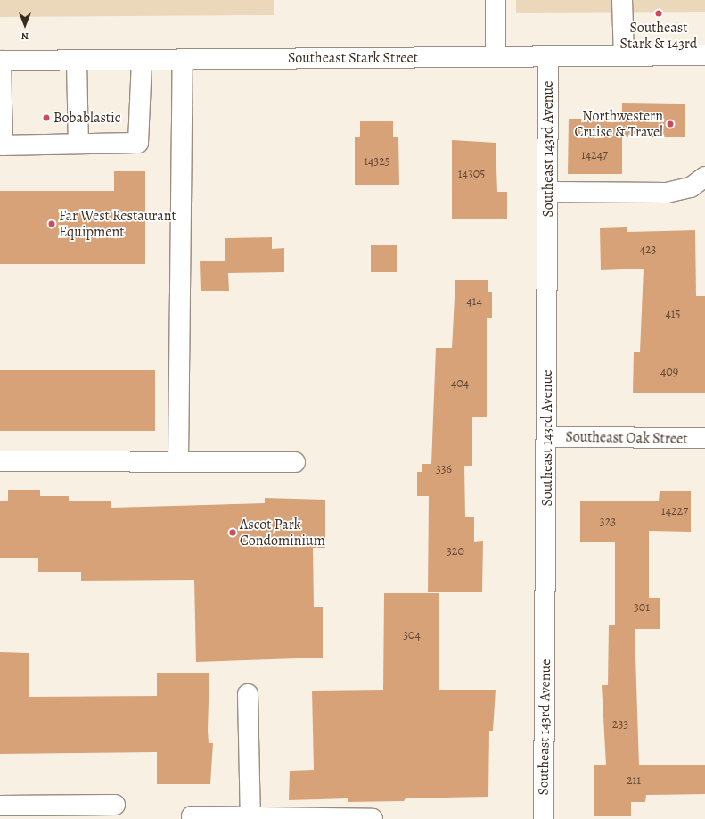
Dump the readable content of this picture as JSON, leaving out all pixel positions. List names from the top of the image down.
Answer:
{
  "streets": {
    "street": ["Southeast Stark Street", "Southeast 143rd Avenue", "Southeast Oak Street"]
  },
  "crossings": [
    ["Southeast Stark Street", "Southeast 143rd Avenue"],
    ["Southeast 143rd Avenue", "Southeast Oak Street"]
  ],
  "places": [
    "Southeast Stark & 143rd",
    "Bobablastic",
    "Northwestern Cruise & Travel",
    "Far West Restaurant Equipment",
    "Ascot Park Condominium"
  ],
  "house_numbers": [
    "14247",
    "14325",
    "14305",
    "423",
    "414",
    "415",
    "409",
    "404",
    "336",
    "14227",
    "323",
    "320",
    "301",
    "304",
    "233",
    "211"
  ],
  "north": "bottom"
}
